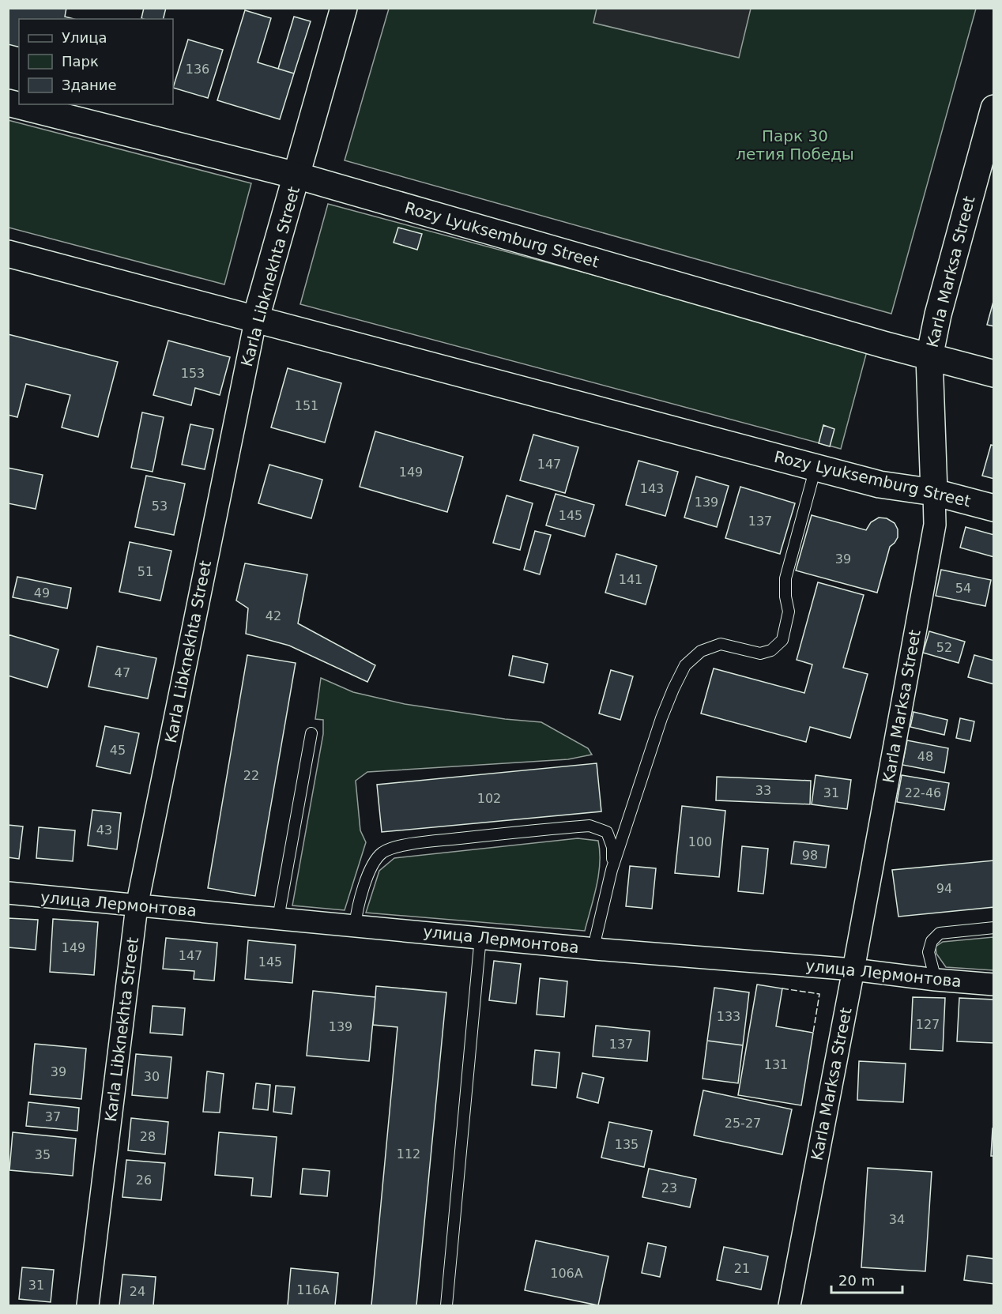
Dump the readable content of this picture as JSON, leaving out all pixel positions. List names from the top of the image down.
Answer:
{
  "streets": {
    "main road": ["Rozy Lyuksemburg Street", "Karla Marksa Street", "Karla Libknekhta Street"],
    "street": ["улица Лермонтова"]
  },
  "crossings": [
    ["Rozy Lyuksemburg Street", "Karla Marksa Street"],
    ["Rozy Lyuksemburg Street", "Karla Libknekhta Street"],
    ["Karla Marksa Street", "улица Лермонтова"],
    ["Karla Libknekhta Street", "улица Лермонтова"]
  ],
  "parks": ["Парк 30 летия Победы"],
  "house_numbers": [
    "136",
    "153",
    "151",
    "147",
    "149",
    "143",
    "139",
    "53",
    "145",
    "137",
    "39",
    "51",
    "141",
    "54",
    "49",
    "42",
    "52",
    "47",
    "45",
    "48",
    "22",
    "33",
    "31",
    "22-46",
    "102",
    "43",
    "100",
    "98",
    "94",
    "149",
    "147",
    "145",
    "133",
    "127",
    "139",
    "137",
    "131",
    "39",
    "30",
    "37",
    "25-27",
    "28",
    "135",
    "112",
    "35",
    "26",
    "23",
    "34",
    "21",
    "106А",
    "31",
    "116А",
    "24"
  ],
  "legend": ["Улица", "Парк", "Здание"],
  "scale_bar": "20 m"
}
